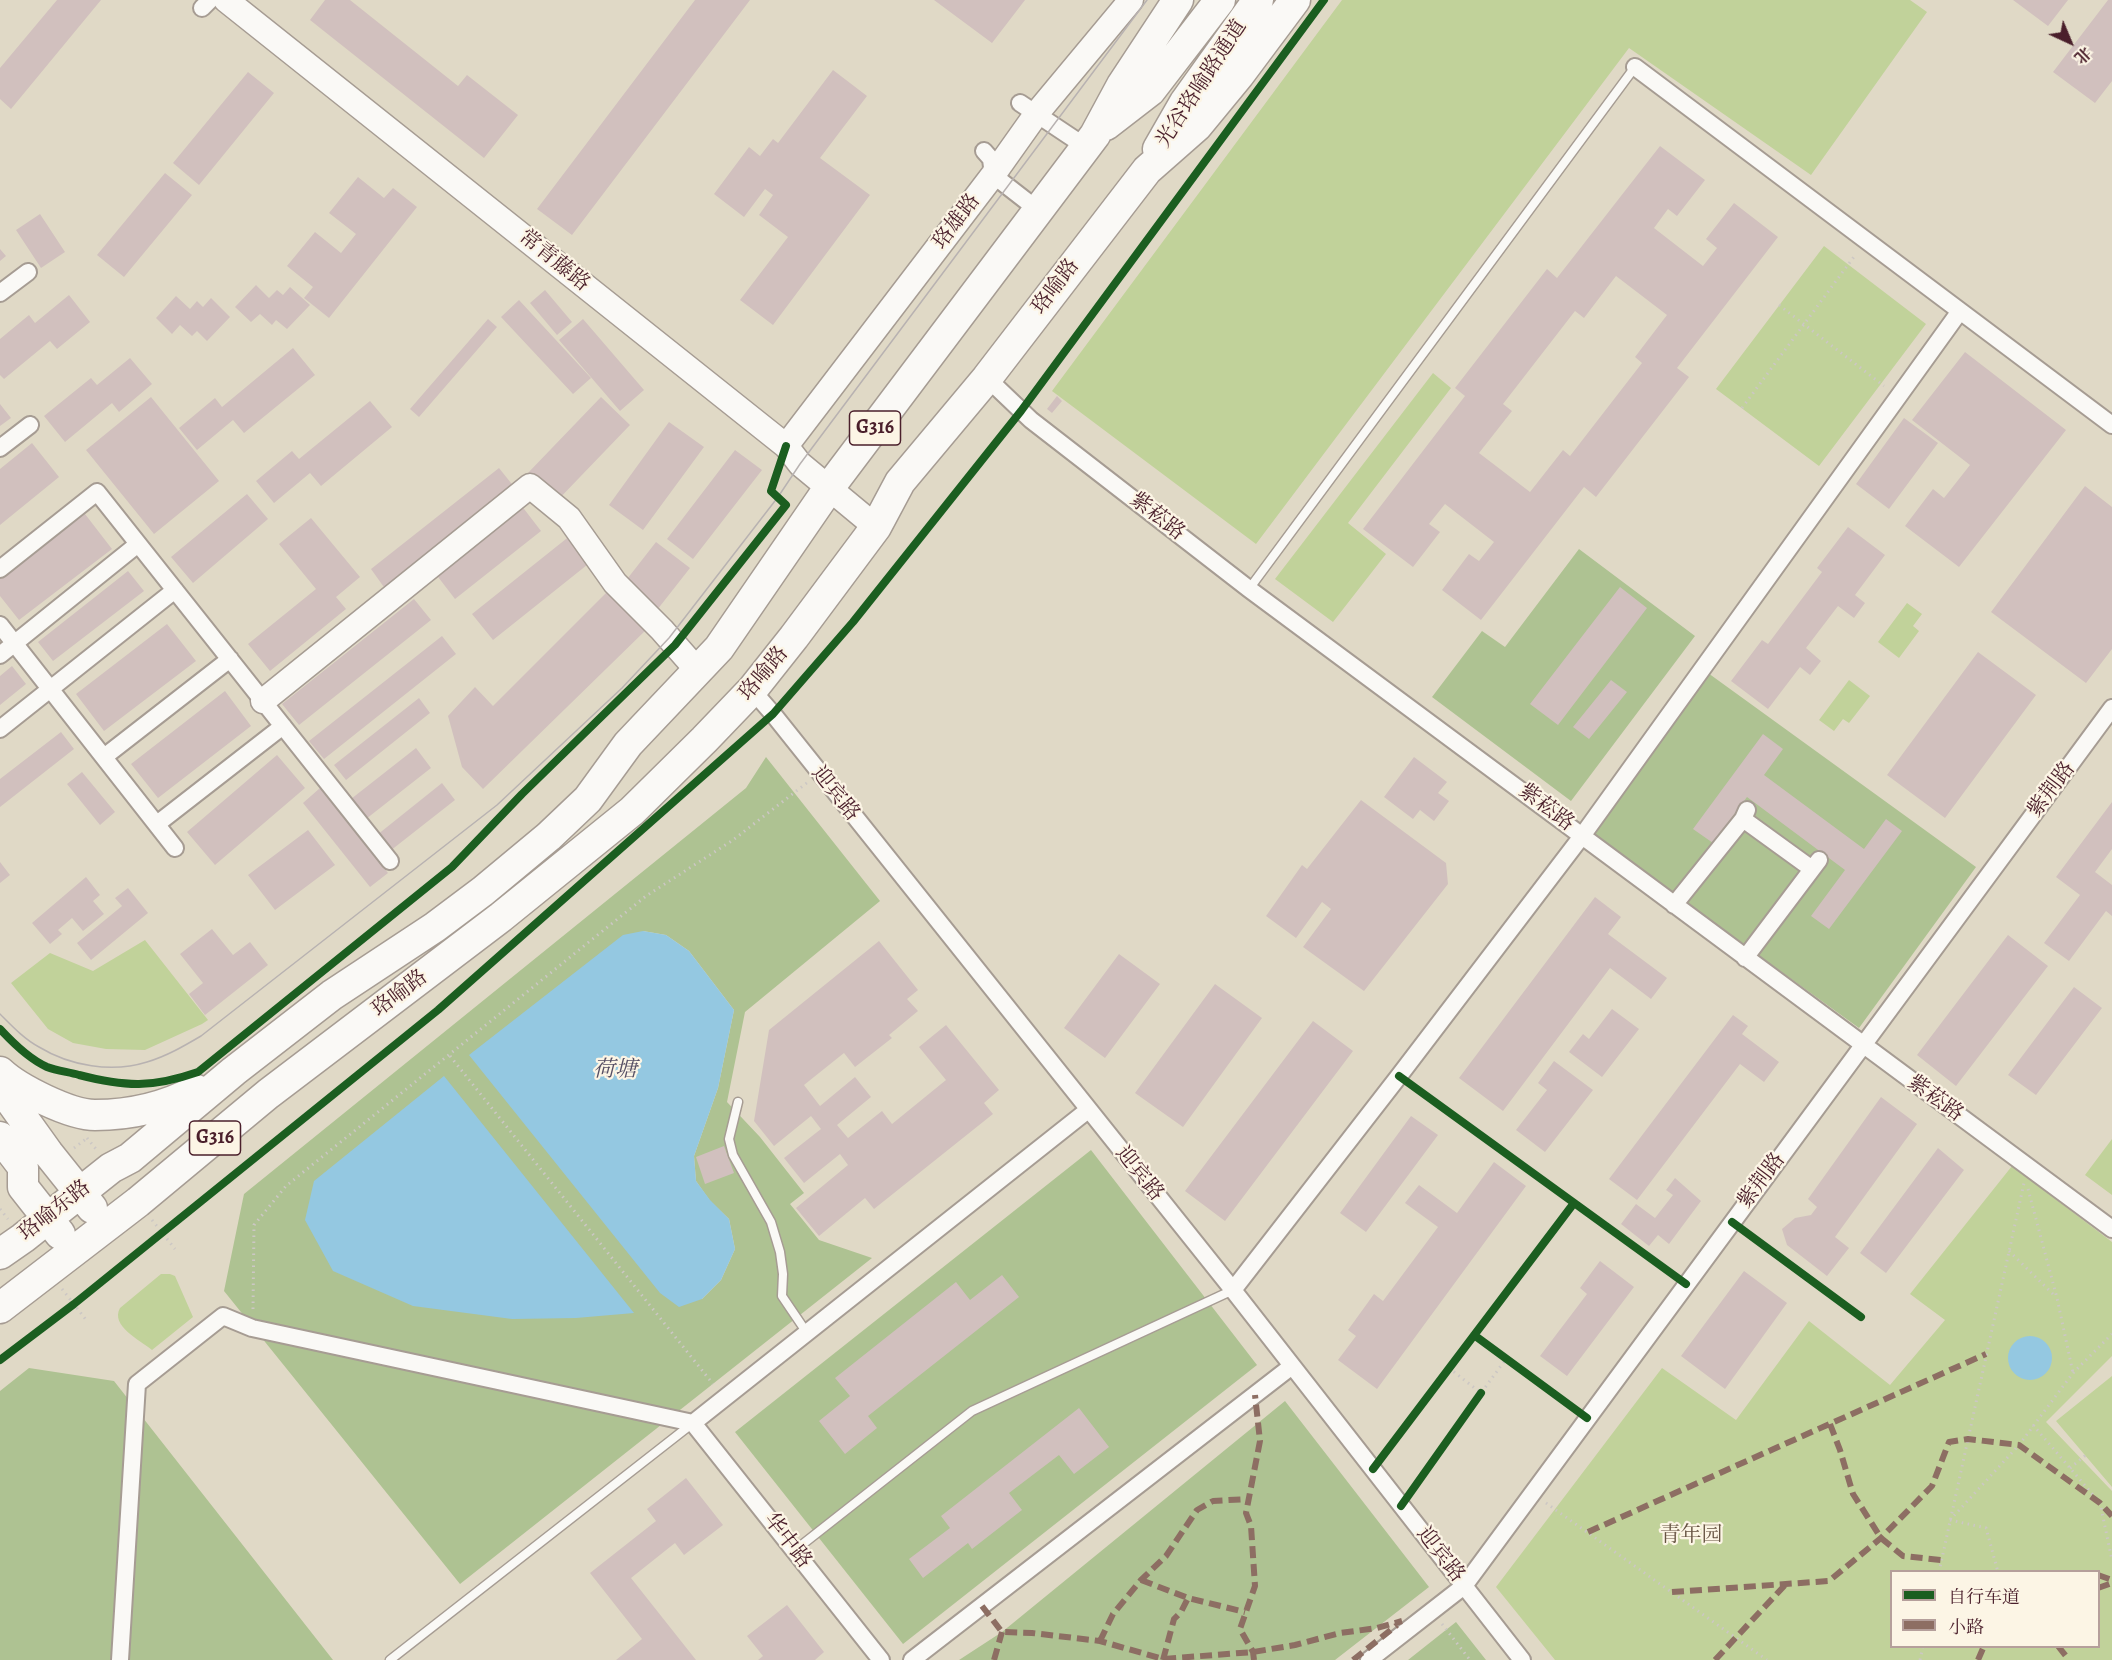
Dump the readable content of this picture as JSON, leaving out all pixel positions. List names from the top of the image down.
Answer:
{
  "streets": {
    "highway": [
      "光谷珞喻路通道",
      "珞喻路",
      "G316",
      "珞喻东路"
    ],
    "street": [
      "珞雄路",
      "常青藤路",
      "紫菘路",
      "紫荆路",
      "迎宾路",
      "华中路"
    ]
  },
  "crossings": [
    ["光谷珞喻路通道", "珞喻路"],
    ["珞雄路", "常青藤路"],
    ["常青藤路", "珞喻路"],
    ["珞喻路", "紫菘路"],
    ["珞喻路", "迎宾路"],
    ["珞喻路", "珞喻东路"],
    ["紫菘路", "紫荆路"],
    ["紫荆路", "迎宾路"]
  ],
  "water": ["荷塘"],
  "parks": ["青年园"],
  "legend": ["自行车道", "小路"],
  "north": "bottom right"
}
